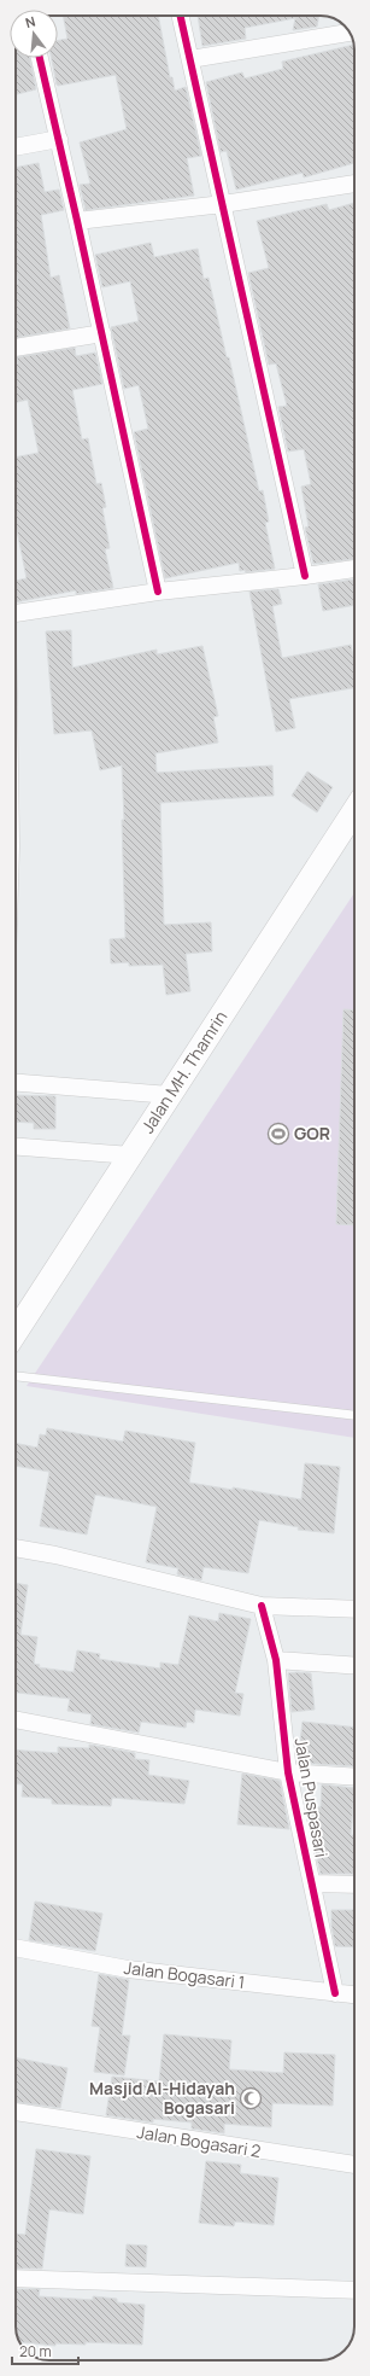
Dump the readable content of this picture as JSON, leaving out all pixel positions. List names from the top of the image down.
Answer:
{
  "streets": {
    "main road": ["Jalan MH. Thamrin"],
    "street": ["Jalan Puspasari", "Jalan Bogasari 1", "Jalan Bogasari 2"]
  },
  "crossings": [
    ["Jalan Puspasari", "Jalan Bogasari 1"]
  ],
  "places": {
    "sports": ["GOR"],
    "mosque": ["Masjid Al-Hidayah Bogasari"]
  },
  "scale_bar": "20 m",
  "north": "top"
}
